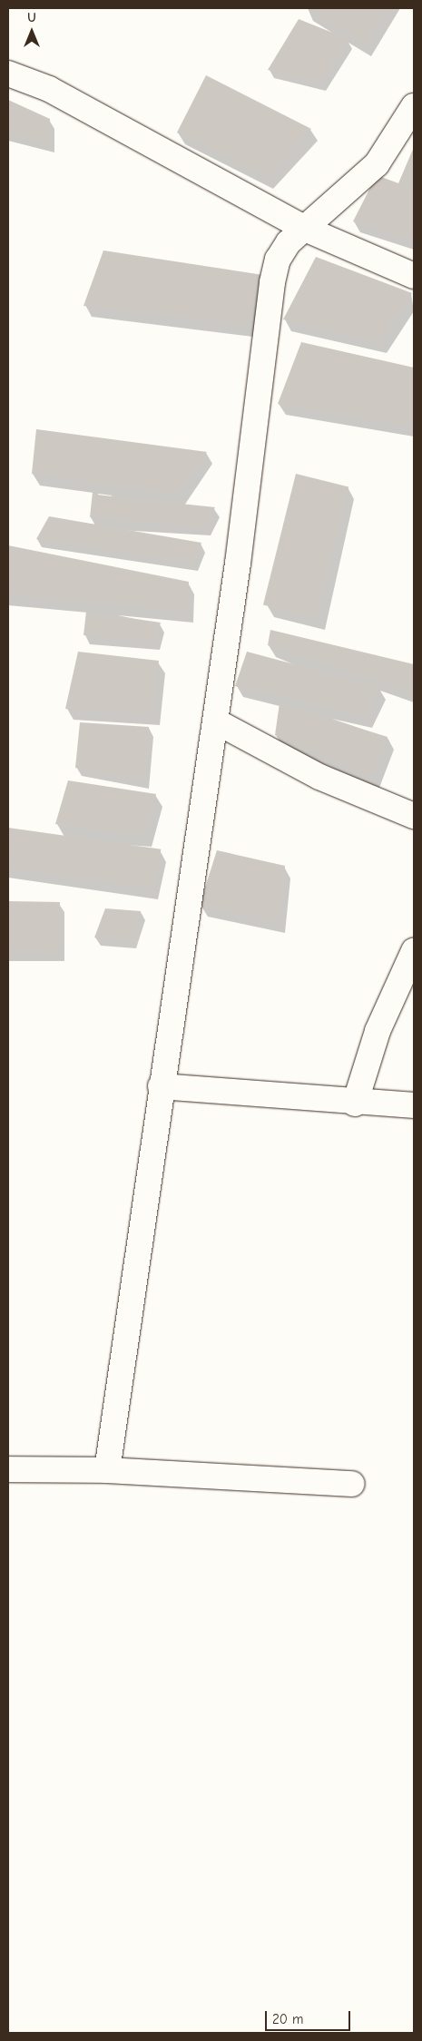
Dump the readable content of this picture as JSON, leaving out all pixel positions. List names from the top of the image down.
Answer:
{
  "scale_bar": "20 m",
  "north": "top"
}
